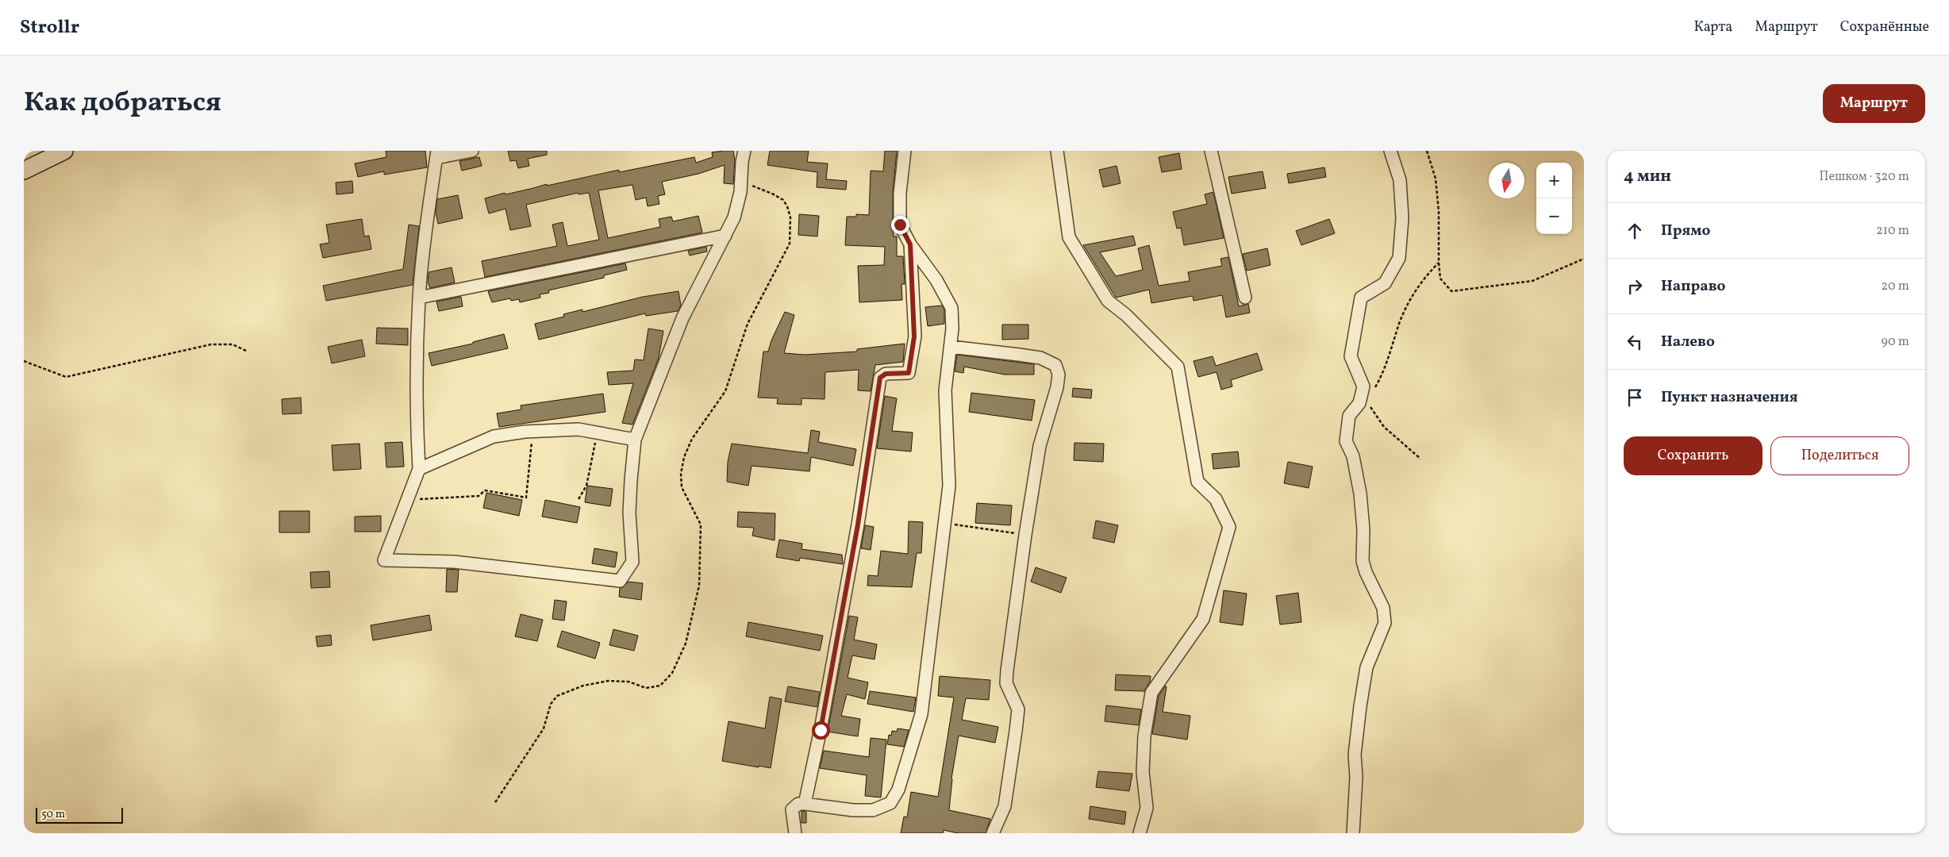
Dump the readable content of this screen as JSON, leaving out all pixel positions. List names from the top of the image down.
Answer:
{
  "scale_bar": "50 m",
  "north": "bottom",
  "page": {
    "header": "Strollr",
    "nav": ["Карта", "Маршрут", "Сохранённые"],
    "title": "Как добраться",
    "buttons": [
      "Маршрут",
      ["Сохранить", "Поделиться"]
    ],
    "heading": ["4 мин", "Пешком · 320 m"],
    "map_buttons": ["+", "−"],
    "list": [
      ["Прямо", "210 m"],
      ["Направо", "20 m"],
      ["Налево", "90 m"],
      "Пункт назначения"
    ],
    "scale": "50 m"
  }
}
